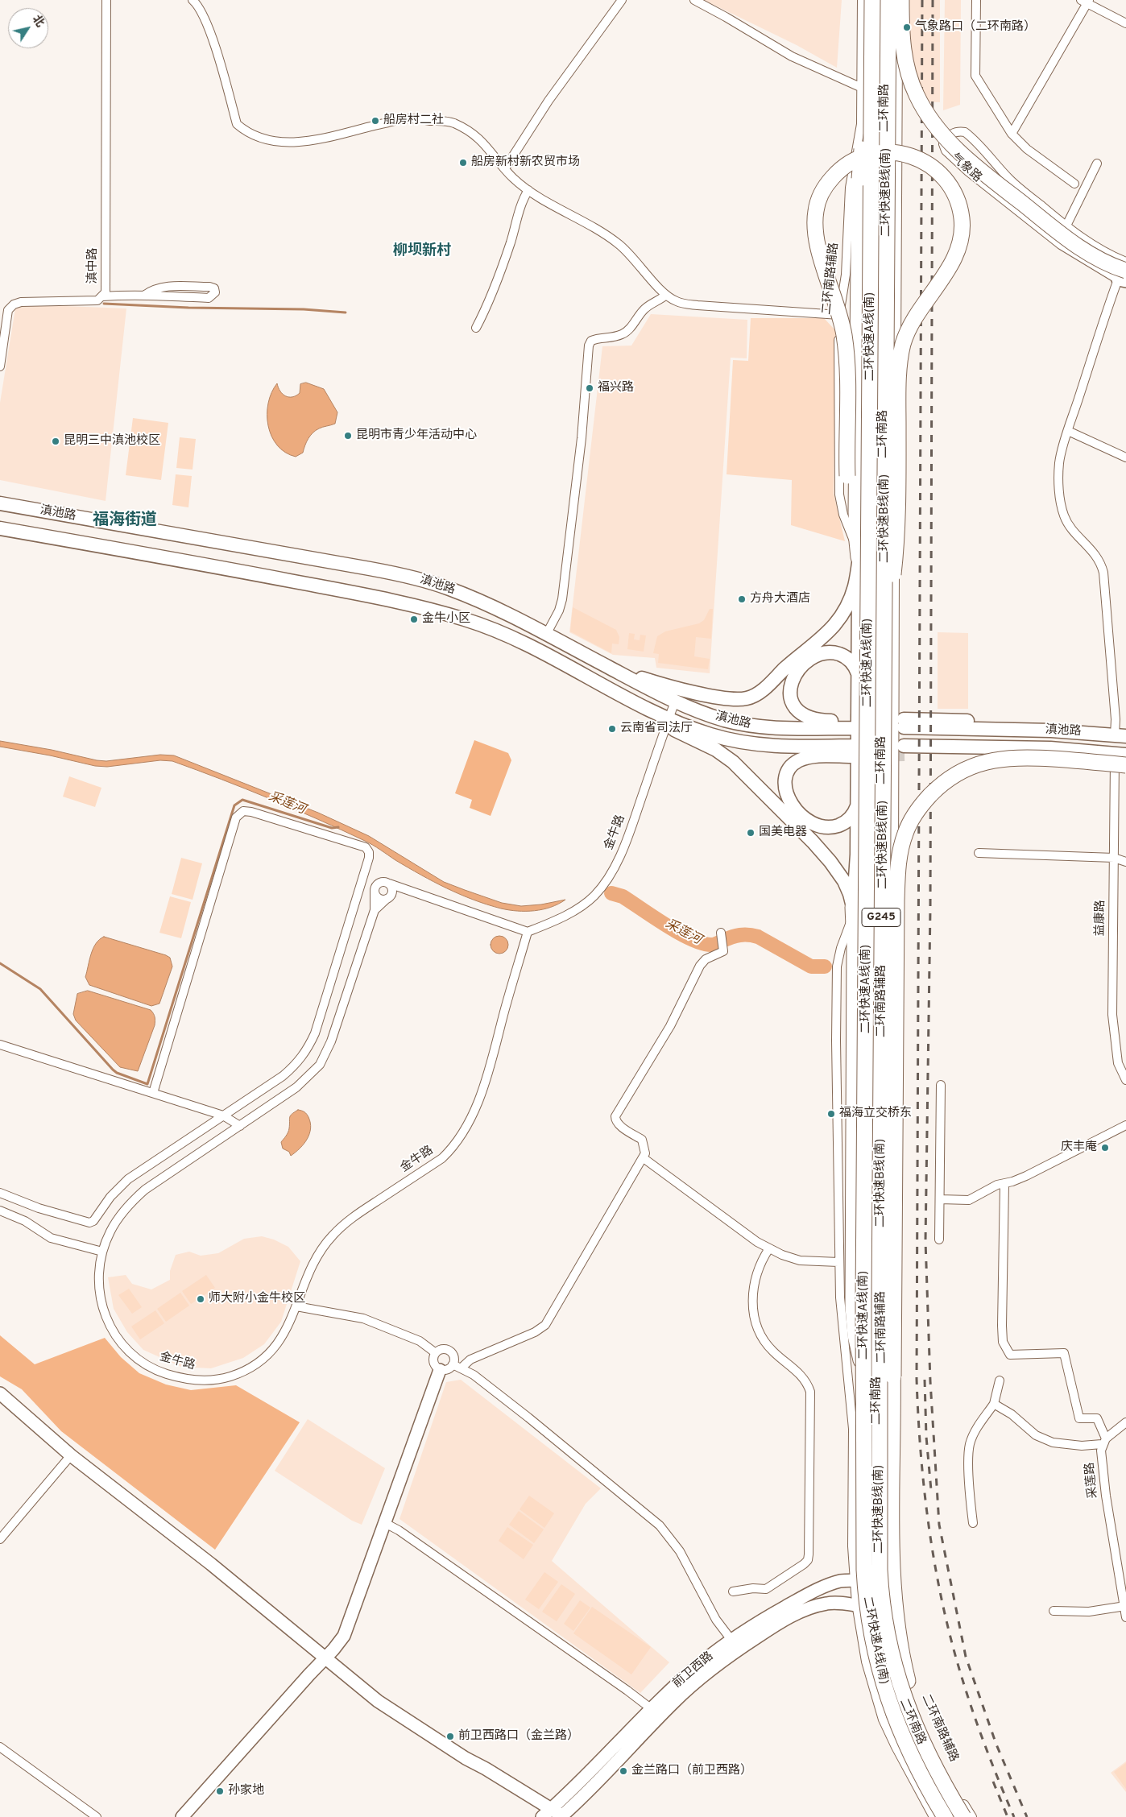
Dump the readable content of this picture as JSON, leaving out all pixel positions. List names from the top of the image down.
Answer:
{
  "streets": {
    "highway": ["二环快速B线(南)", "二环快速A线(南)"],
    "main road": ["二环南路", "滇池路", "G245"],
    "street": [
      "气象路",
      "滇中路",
      "二环南路辅路",
      "金牛路",
      "益康路",
      "采莲路",
      "前卫西路"
    ]
  },
  "crossings": [
    ["二环南路", "二环快速B线(南)"],
    ["二环南路", "二环南路辅路"],
    ["二环南路", "二环快速A线(南)"],
    ["二环南路", "前卫西路"],
    ["二环快速B线(南)", "二环南路辅路"],
    ["二环南路辅路", "二环快速A线(南)"],
    ["二环南路辅路", "前卫西路"],
    ["滇池路", "金牛路"],
    ["滇池路", "益康路"]
  ],
  "districts": ["柳坝新村", "福海街道"],
  "water": ["采莲河"],
  "places": [
    "气象路口（二环南路）",
    "船房村二社",
    "船房新村新农贸市场",
    "福兴路",
    "昆明市青少年活动中心",
    "昆明三中滇池校区",
    "方舟大酒店",
    "金牛小区",
    "云南省司法厅",
    "国美电器",
    "福海立交桥东",
    "庆丰庵",
    "师大附小金牛校区",
    "前卫西路口（金兰路）",
    "金兰路口（前卫西路）",
    "孙家地"
  ],
  "north": "top right"
}
